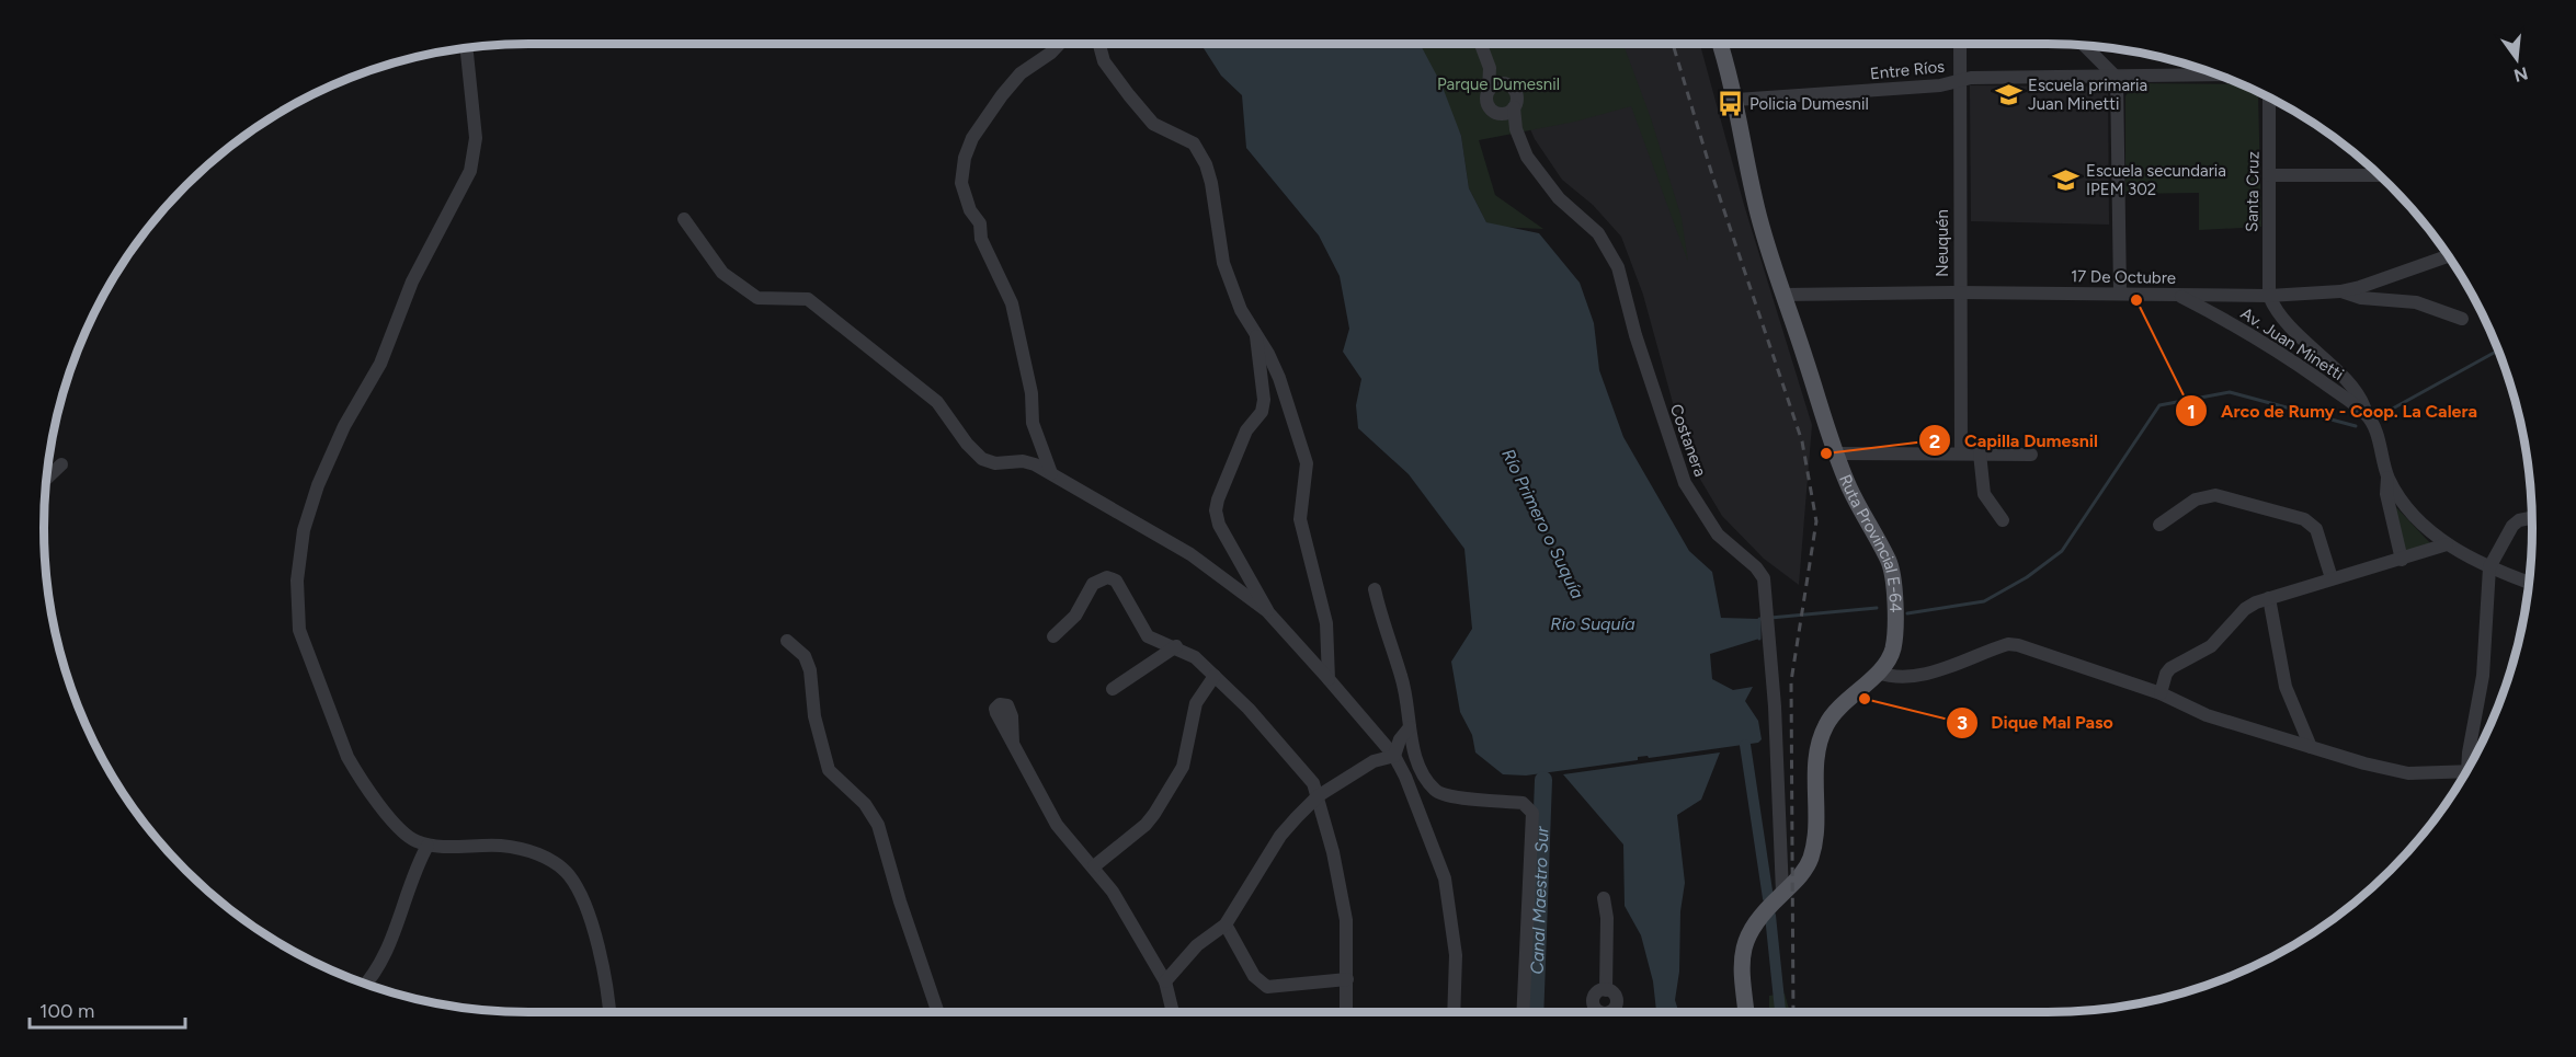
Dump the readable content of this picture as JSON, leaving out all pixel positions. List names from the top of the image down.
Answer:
{
  "streets": {
    "main road": ["Ruta Provincial E-64"],
    "street": [
      "Entre Ríos",
      "Santa Cruz",
      "Neuquén",
      "17 De Octubre",
      "Av. Juan Minetti",
      "Costanera"
    ]
  },
  "crossings": [
    ["Entre Ríos", "Neuquén"],
    ["Entre Ríos", "Ruta Provincial E-64"],
    ["Santa Cruz", "17 De Octubre"],
    ["Neuquén", "17 De Octubre"],
    ["17 De Octubre", "Av. Juan Minetti"],
    ["17 De Octubre", "Ruta Provincial E-64"],
    ["Costanera", "Ruta Provincial E-64"]
  ],
  "water": ["Río Primero o Suquía", "Río Suquía", "Canal Maestro Sur"],
  "parks": ["Parque Dumesnil"],
  "places": {
    "school or university": ["Escuela primaria Juan Minetti", "Escuela secundaria IPEM 302"],
    "bus stop": ["Policia Dumesnil"],
    "other": ["Arco de Rumy - Coop. La Calera", "Capilla Dumesnil", "Dique Mal Paso"]
  },
  "scale_bar": "100 m",
  "north": "bottom"
}
